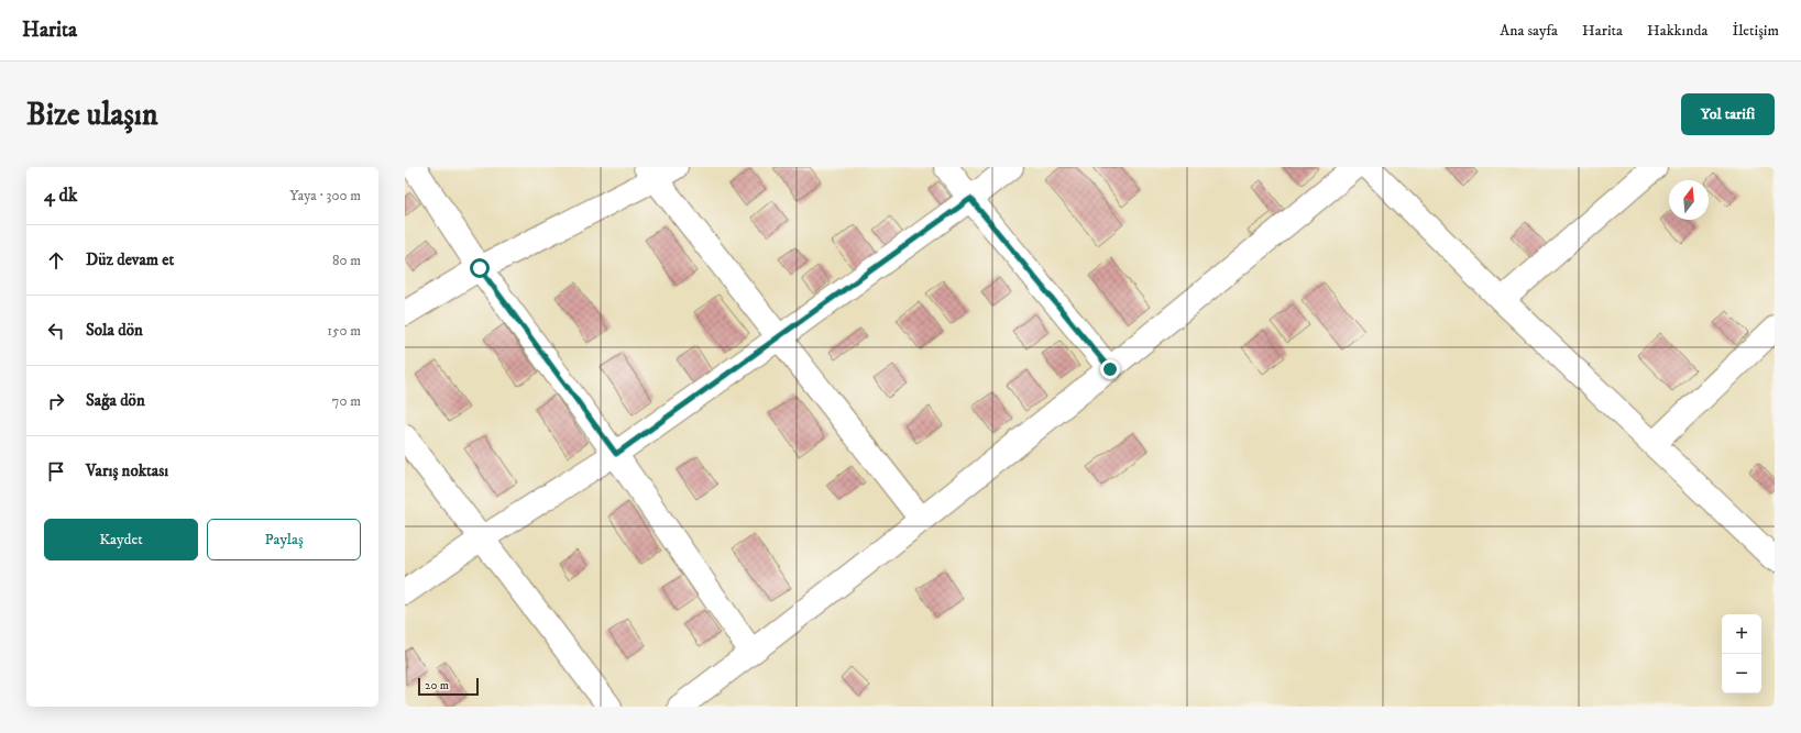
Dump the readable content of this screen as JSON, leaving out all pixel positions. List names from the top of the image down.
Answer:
{
  "scale_bar": "20 m",
  "north": "top",
  "page": {
    "header": "Harita",
    "nav": [
      "Ana sayfa",
      "Harita",
      "Hakkında",
      "İletişim"
    ],
    "buttons": [
      "Yol tarifi",
      ["Kaydet", "Paylaş"]
    ],
    "title": "Bize ulaşın",
    "heading": ["4 dk", "Yaya · 300 m"],
    "list": [
      ["Düz devam et", "80 m"],
      ["Sola dön", "150 m"],
      ["Sağa dön", "70 m"],
      "Varış noktası"
    ],
    "map_buttons": ["+", "−"],
    "scale": "20 m"
  }
}
